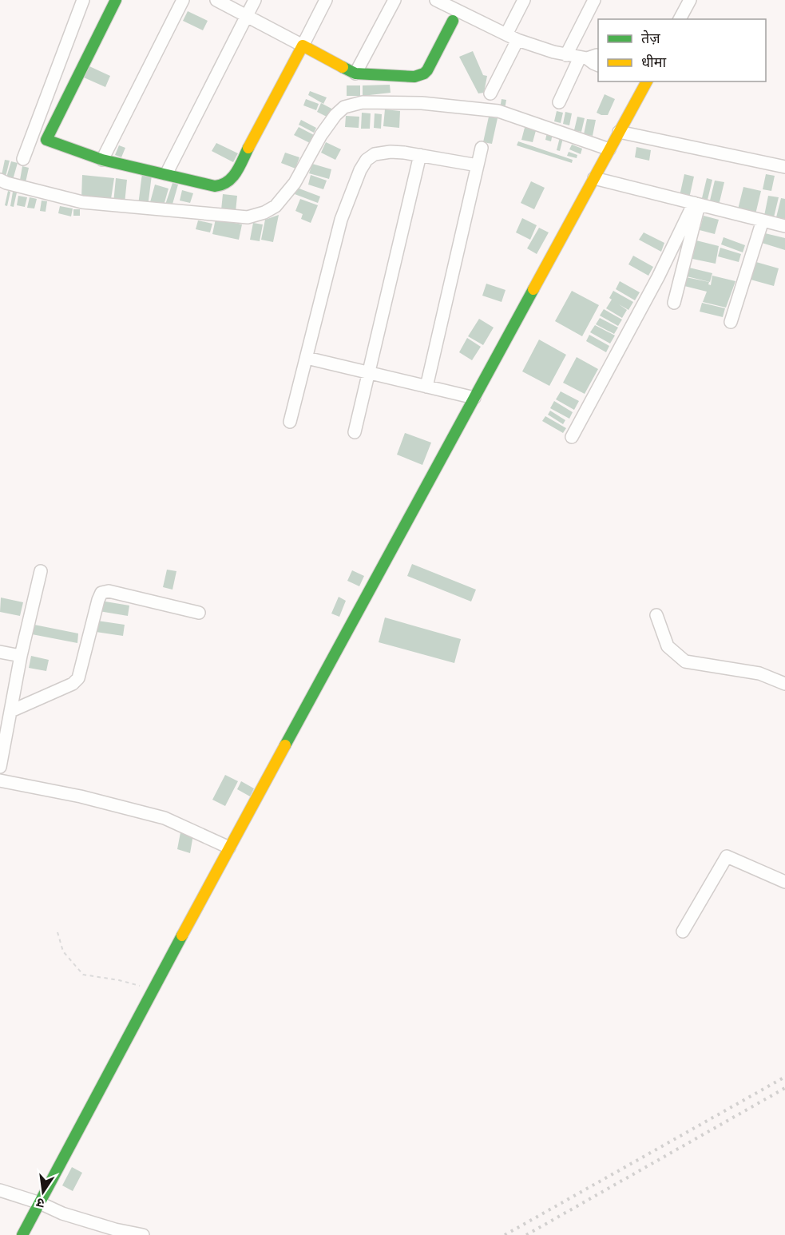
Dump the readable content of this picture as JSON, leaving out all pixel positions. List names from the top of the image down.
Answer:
{
  "legend": ["तेज़", "धीमा"],
  "north": "bottom"
}
